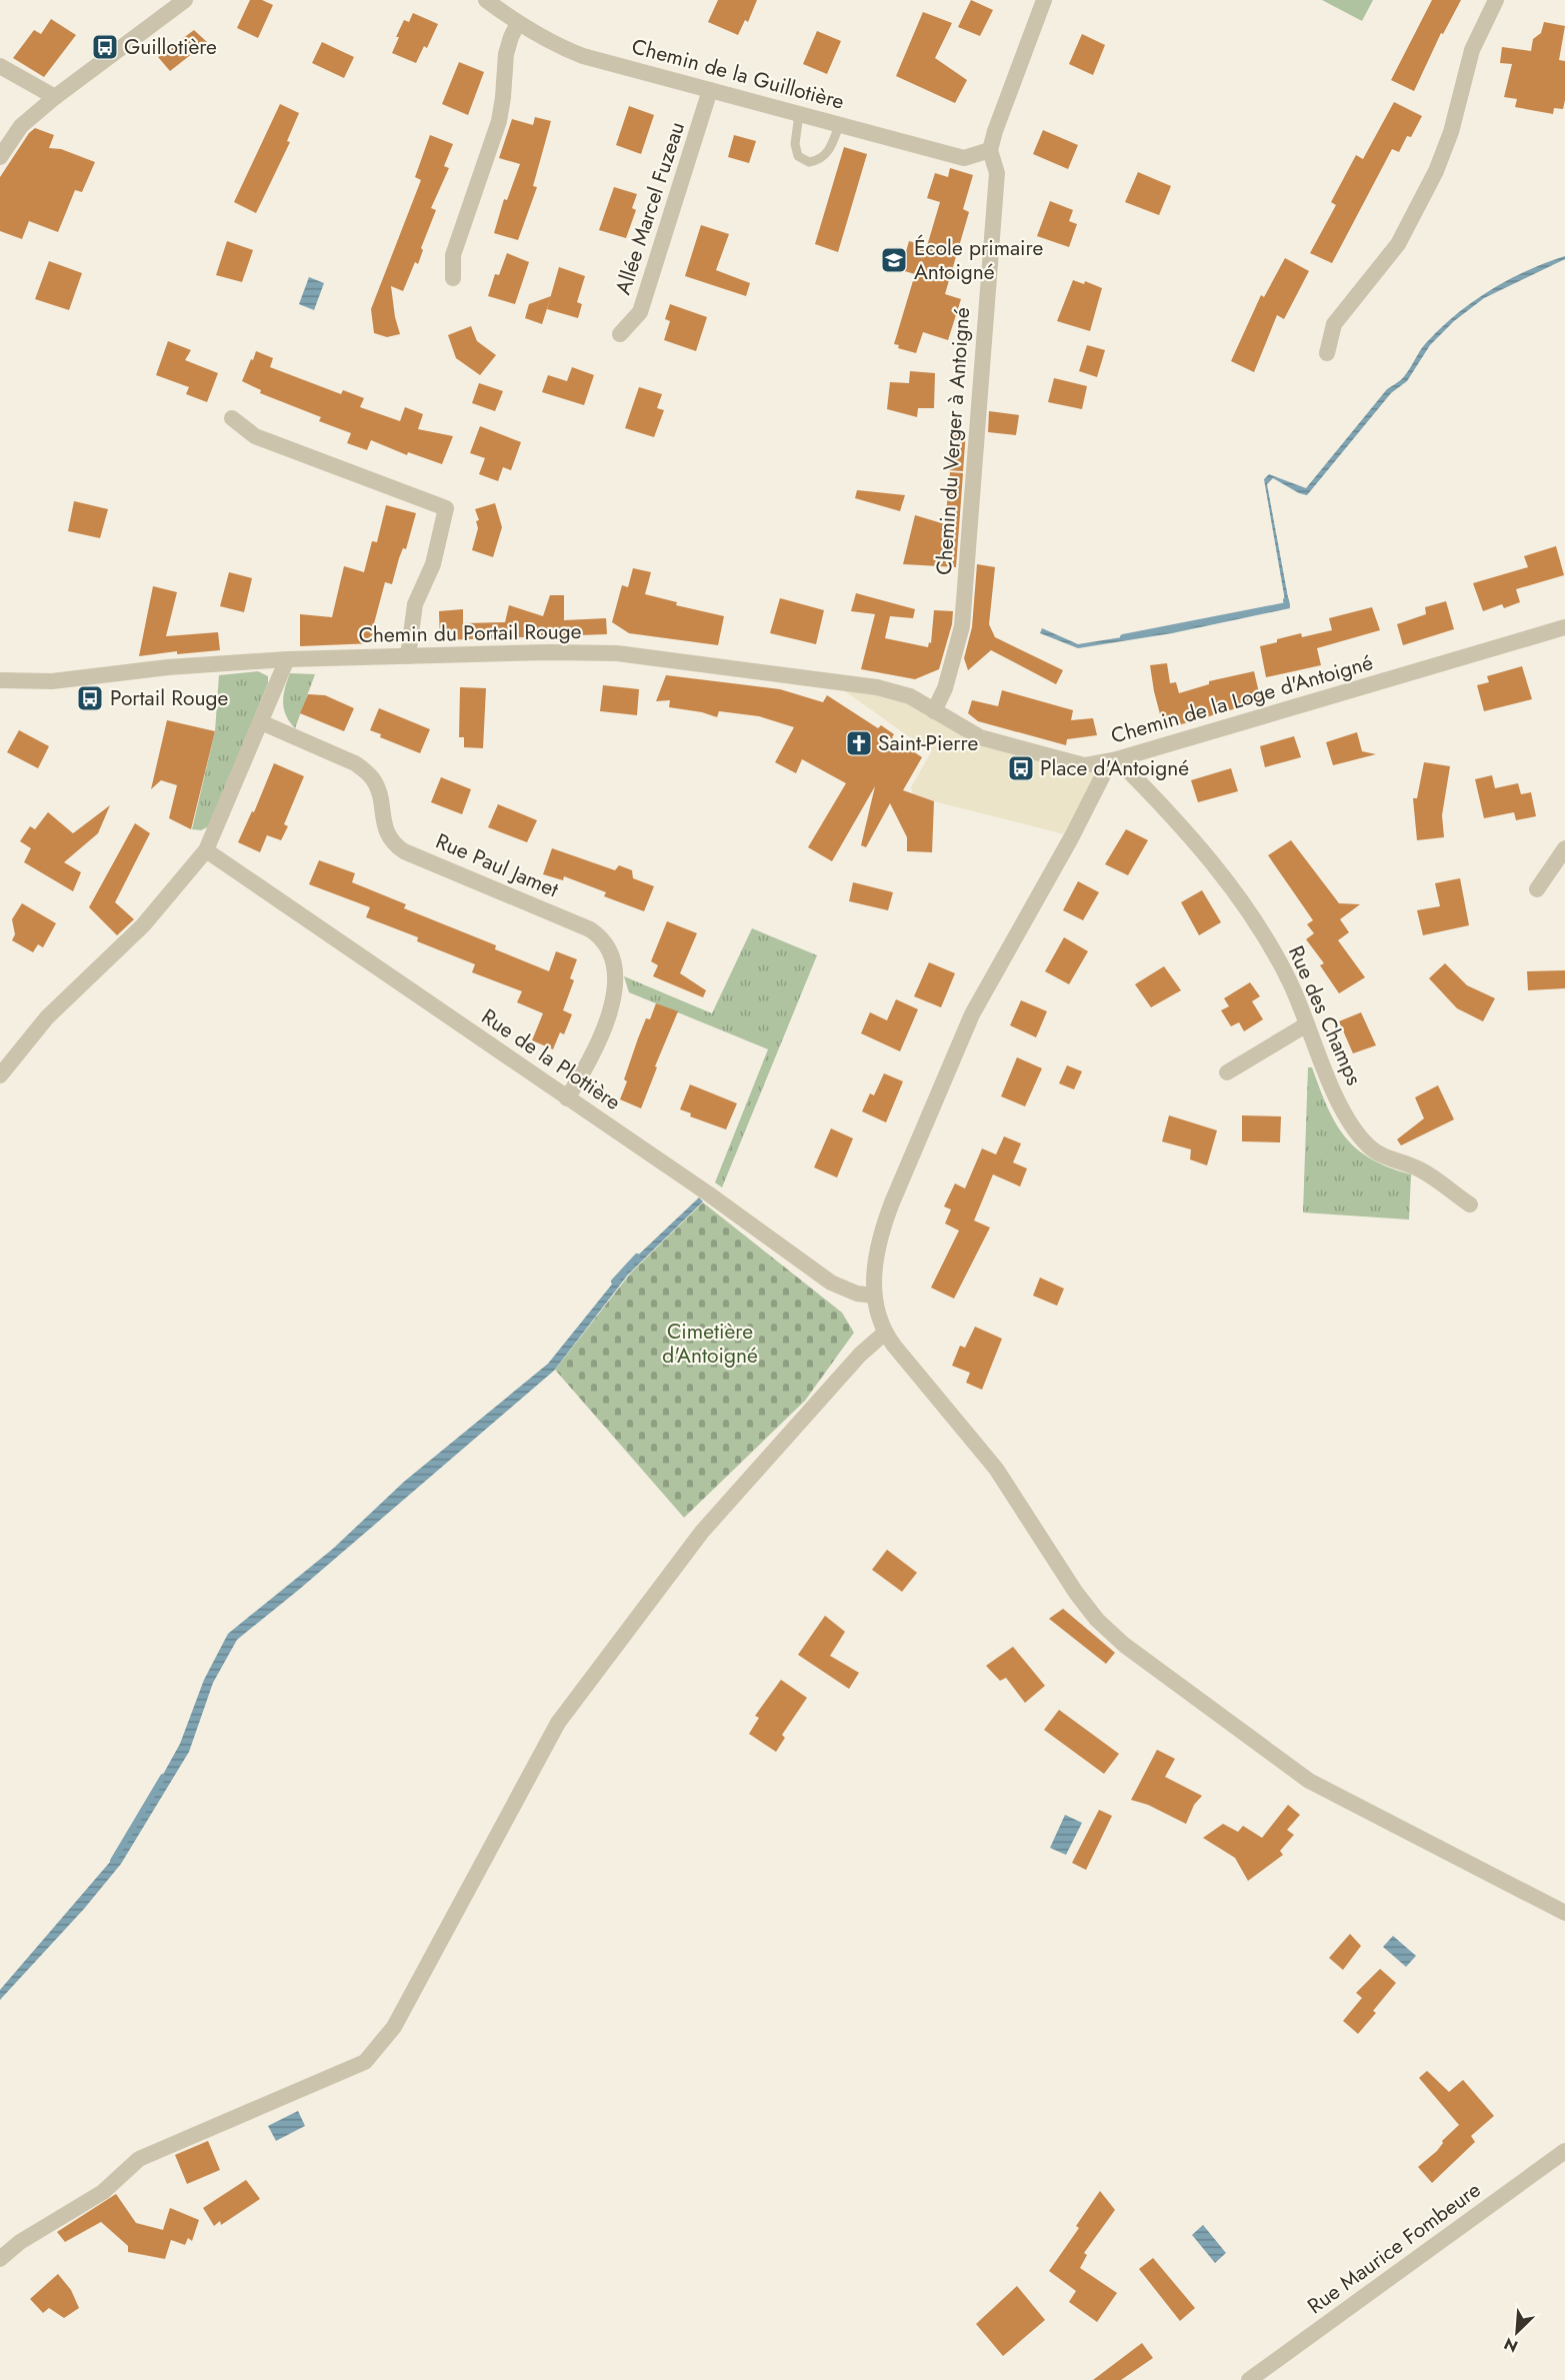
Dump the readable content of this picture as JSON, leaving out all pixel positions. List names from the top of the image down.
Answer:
{
  "streets": {
    "street": [
      "Chemin de la Guillotière",
      "Allée Marcel Fuzeau",
      "Chemin du Verger à Antoigné",
      "Chemin du Portail Rouge",
      "Chemin de la Loge d'Antoigné",
      "Rue Paul Jamet",
      "Rue des Champs",
      "Rue de la Plottière",
      "Rue Maurice Fombeure"
    ]
  },
  "crossings": [
    ["Chemin de la Guillotière", "Allée Marcel Fuzeau"],
    ["Chemin de la Guillotière", "Chemin du Verger à Antoigné"],
    ["Chemin du Verger à Antoigné", "Chemin du Portail Rouge"],
    ["Chemin du Verger à Antoigné", "Chemin de la Loge d'Antoigné"],
    ["Chemin du Portail Rouge", "Chemin de la Loge d'Antoigné"],
    ["Chemin de la Loge d'Antoigné", "Rue des Champs"],
    ["Rue Paul Jamet", "Rue de la Plottière"]
  ],
  "parks": ["Cimetière d'Antoigné"],
  "places": {
    "bus stop": ["Guillotière", "Portail Rouge", "Place d'Antoigné"],
    "school or university": ["École primaire Antoigné"],
    "church": ["Saint-Pierre"]
  },
  "north": "bottom left"
}
